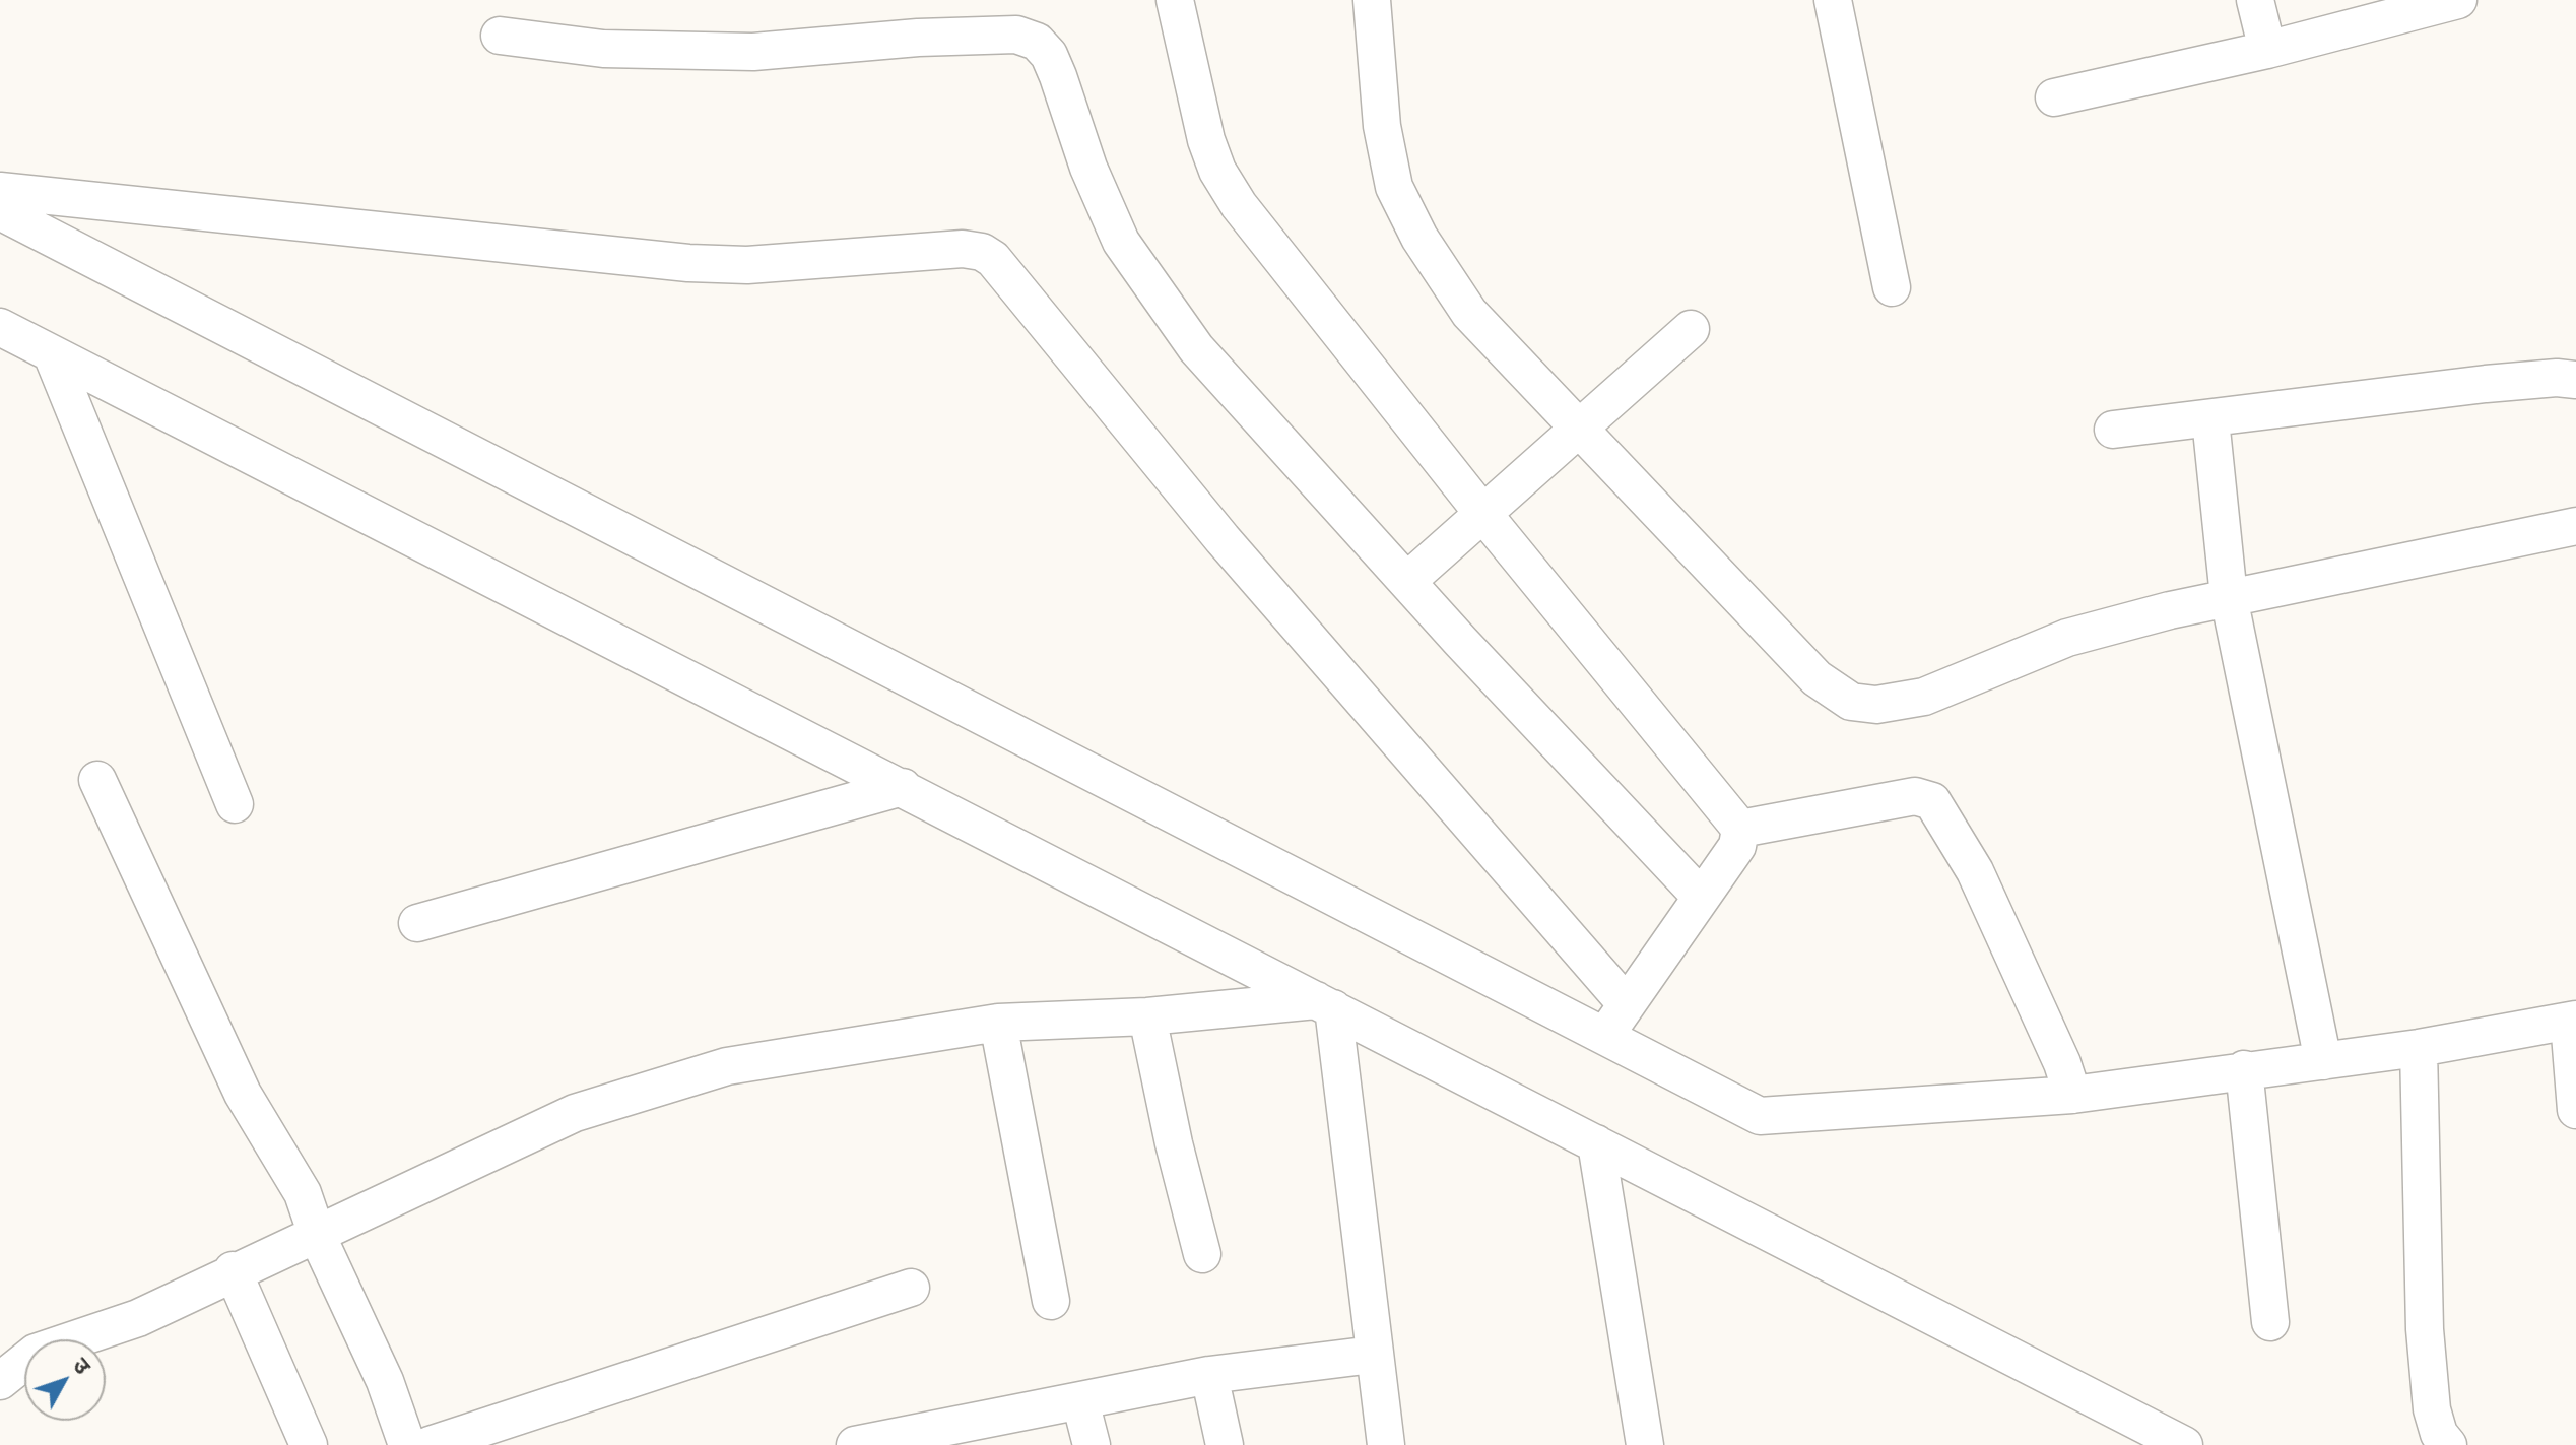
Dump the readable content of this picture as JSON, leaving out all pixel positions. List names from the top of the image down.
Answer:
{
  "north": "top right"
}
